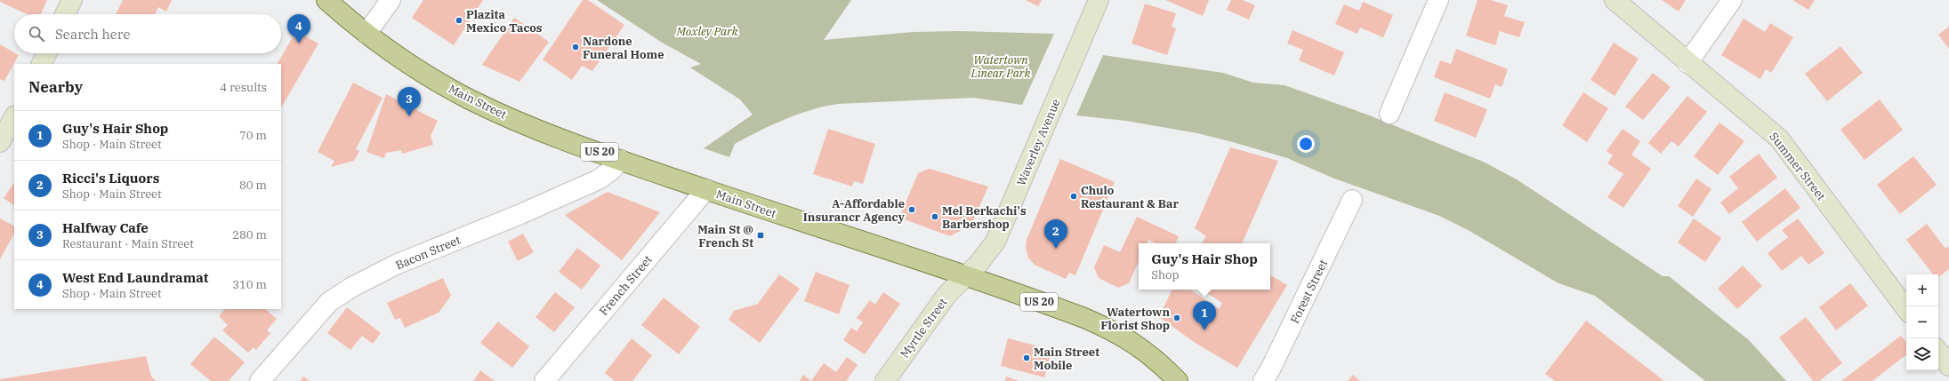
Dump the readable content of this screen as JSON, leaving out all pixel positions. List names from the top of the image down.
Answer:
{
  "streets": {
    "main road": ["Main Street", "US 20"],
    "street": [
      "Waverley Avenue",
      "Summer Street",
      "Bacon Street",
      "French Street",
      "Forest Street",
      "Myrtle Street"
    ]
  },
  "crossings": [
    ["Main Street", "Waverley Avenue"],
    ["Main Street", "Bacon Street"],
    ["Main Street", "French Street"],
    ["Main Street", "Myrtle Street"],
    ["Waverley Avenue", "Myrtle Street"]
  ],
  "parks": ["Moxley Park", "Watertown Linear Park"],
  "places": {
    "other": [
      "Plazita Mexico Tacos",
      "Nardone Funeral Home",
      "Chulo Restaurant & Bar",
      "A-Affordable Insurancr Agency",
      "Mel Berkachi's Barbershop",
      "Watertown Florist Shop",
      "Main Street Mobile"
    ],
    "transit": ["Main St @ French St"]
  },
  "page": {
    "pins": [
      "4",
      "3",
      "2",
      "1"
    ],
    "search": "Search here",
    "heading": ["Nearby", "4 results"],
    "list": [
      {
        "mark": "1",
        "name": "Guy's Hair Shop",
        "note": "Shop · Main Street",
        "value": "70 m"
      },
      {
        "mark": "2",
        "name": "Ricci's Liquors",
        "note": "Shop · Main Street",
        "value": "80 m"
      },
      {
        "mark": "3",
        "name": "Halfway Cafe",
        "note": "Restaurant · Main Street",
        "value": "280 m"
      },
      {
        "mark": "4",
        "name": "West End Laundramat",
        "note": "Shop · Main Street",
        "value": "310 m"
      }
    ],
    "popup": ["Guy's Hair Shop", "Shop"],
    "map_buttons": ["+", "−"]
  }
}
